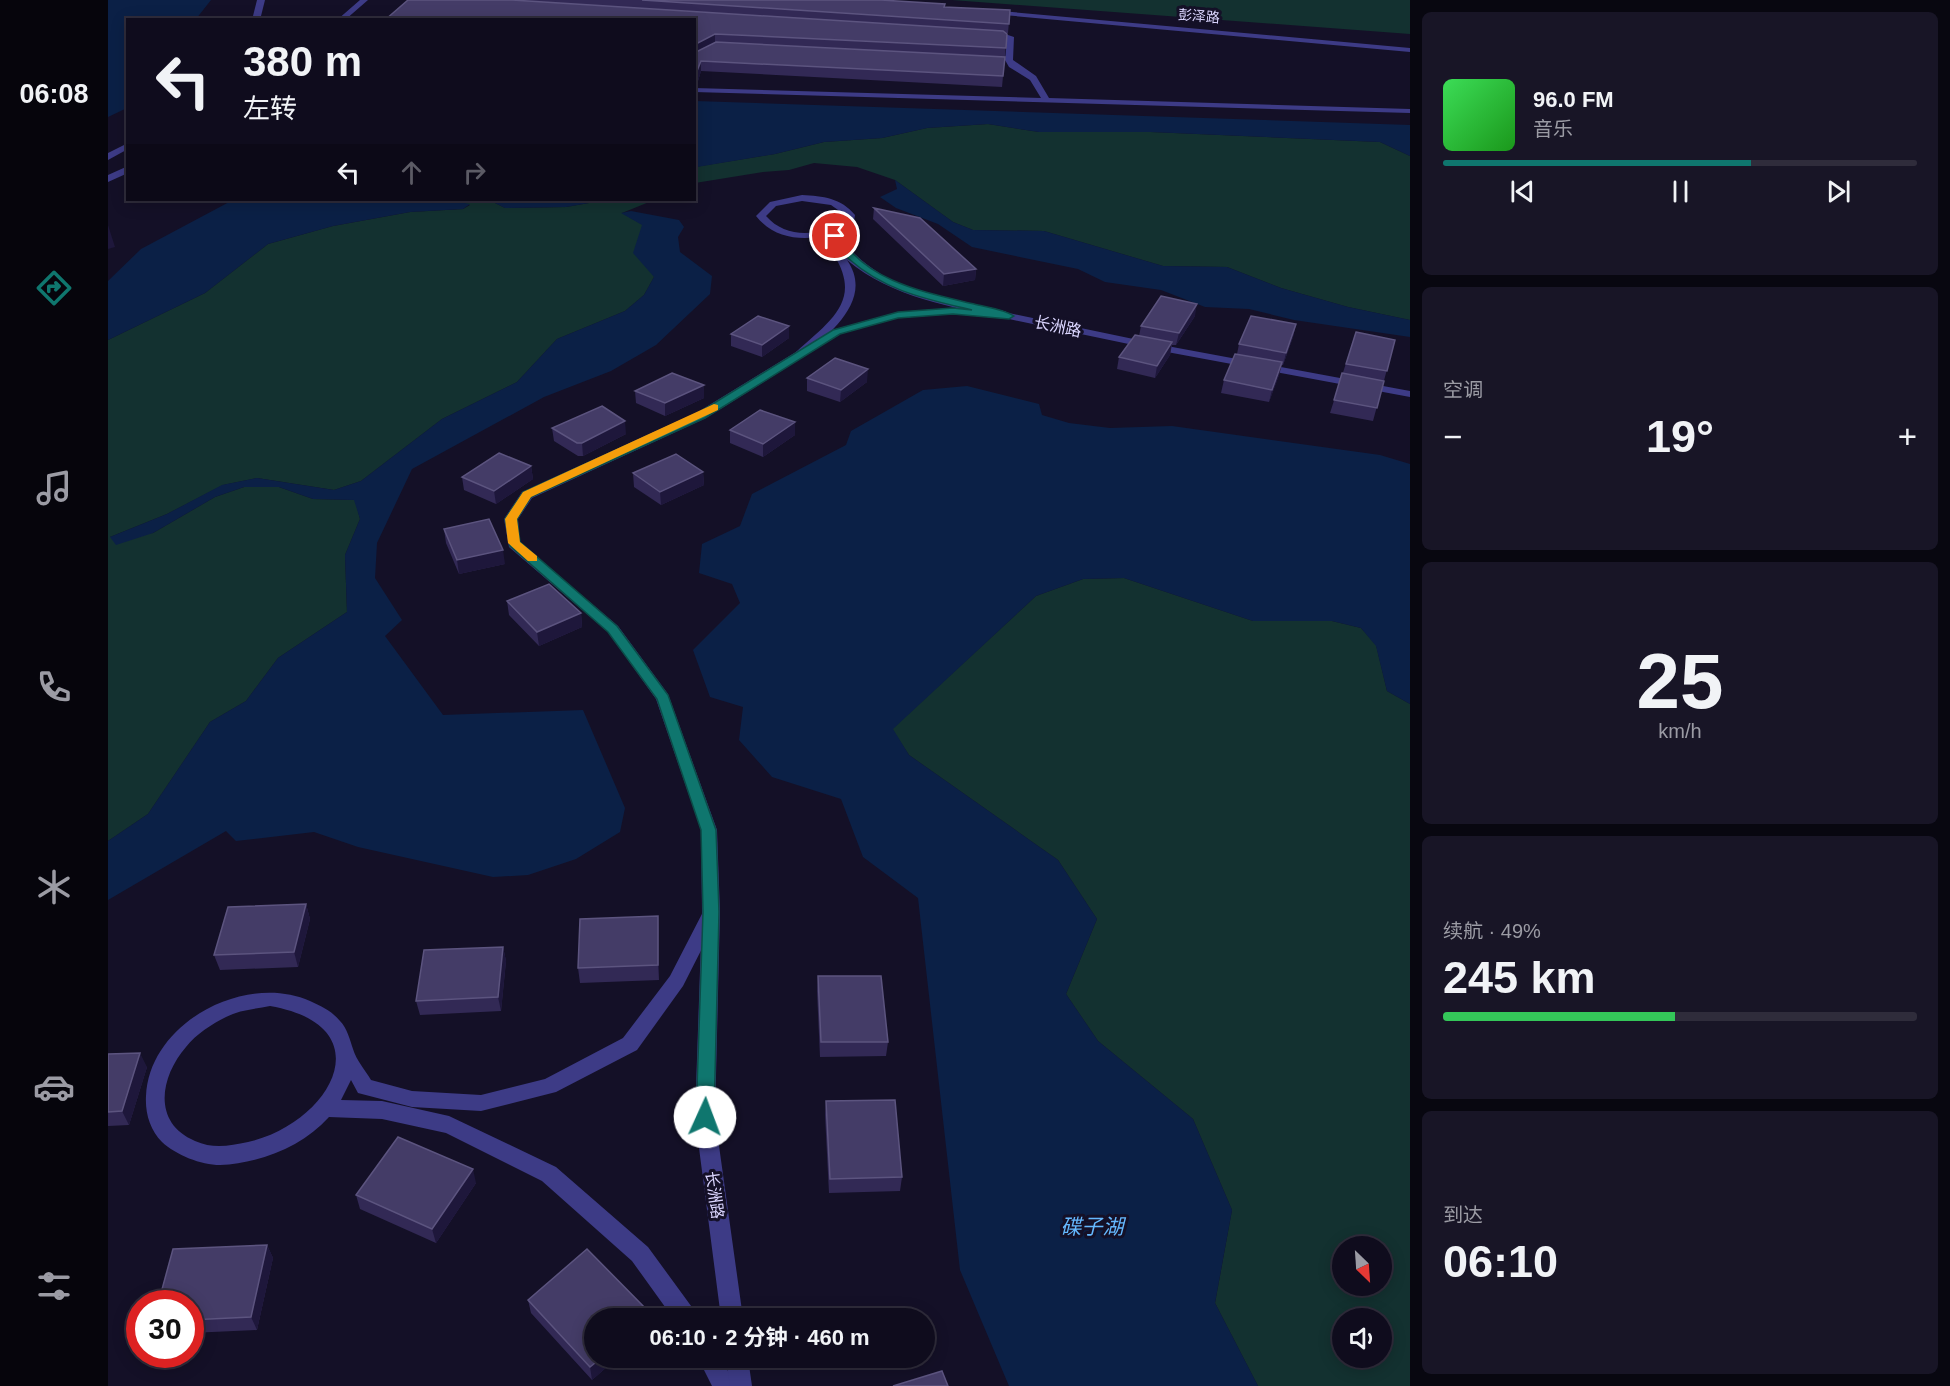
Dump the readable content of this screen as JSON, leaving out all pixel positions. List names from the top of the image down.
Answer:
{
  "streets": {
    "street": ["彭泽路", "长洲路"]
  },
  "water": ["碟子湖"],
  "north": "bottom right",
  "page": {
    "tabs": "06:08",
    "turn": ["380 m", "左转"],
    "song": ["96.0 FM", "音乐"],
    "tile": [
      "空调",
      ["25", "km/h"],
      ["续航 · 49%", "245 km"],
      ["到达", "06:10"]
    ],
    "heat": ["−", "19°", "+"],
    "limit": "30",
    "trip": "06:10 · 2 分钟 · 460 m"
  }
}
